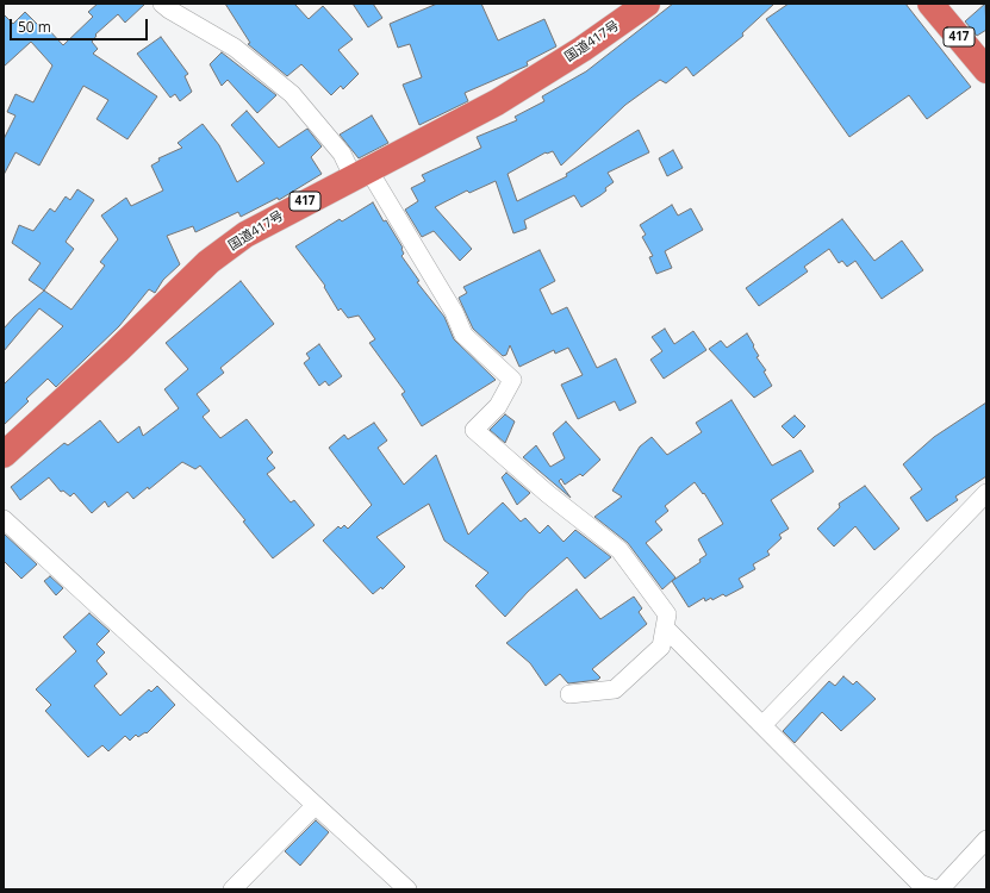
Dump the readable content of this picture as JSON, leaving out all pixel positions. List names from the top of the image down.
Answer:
{
  "streets": {
    "highway": ["417", "国道417号"]
  },
  "scale_bar": "50 m"
}
